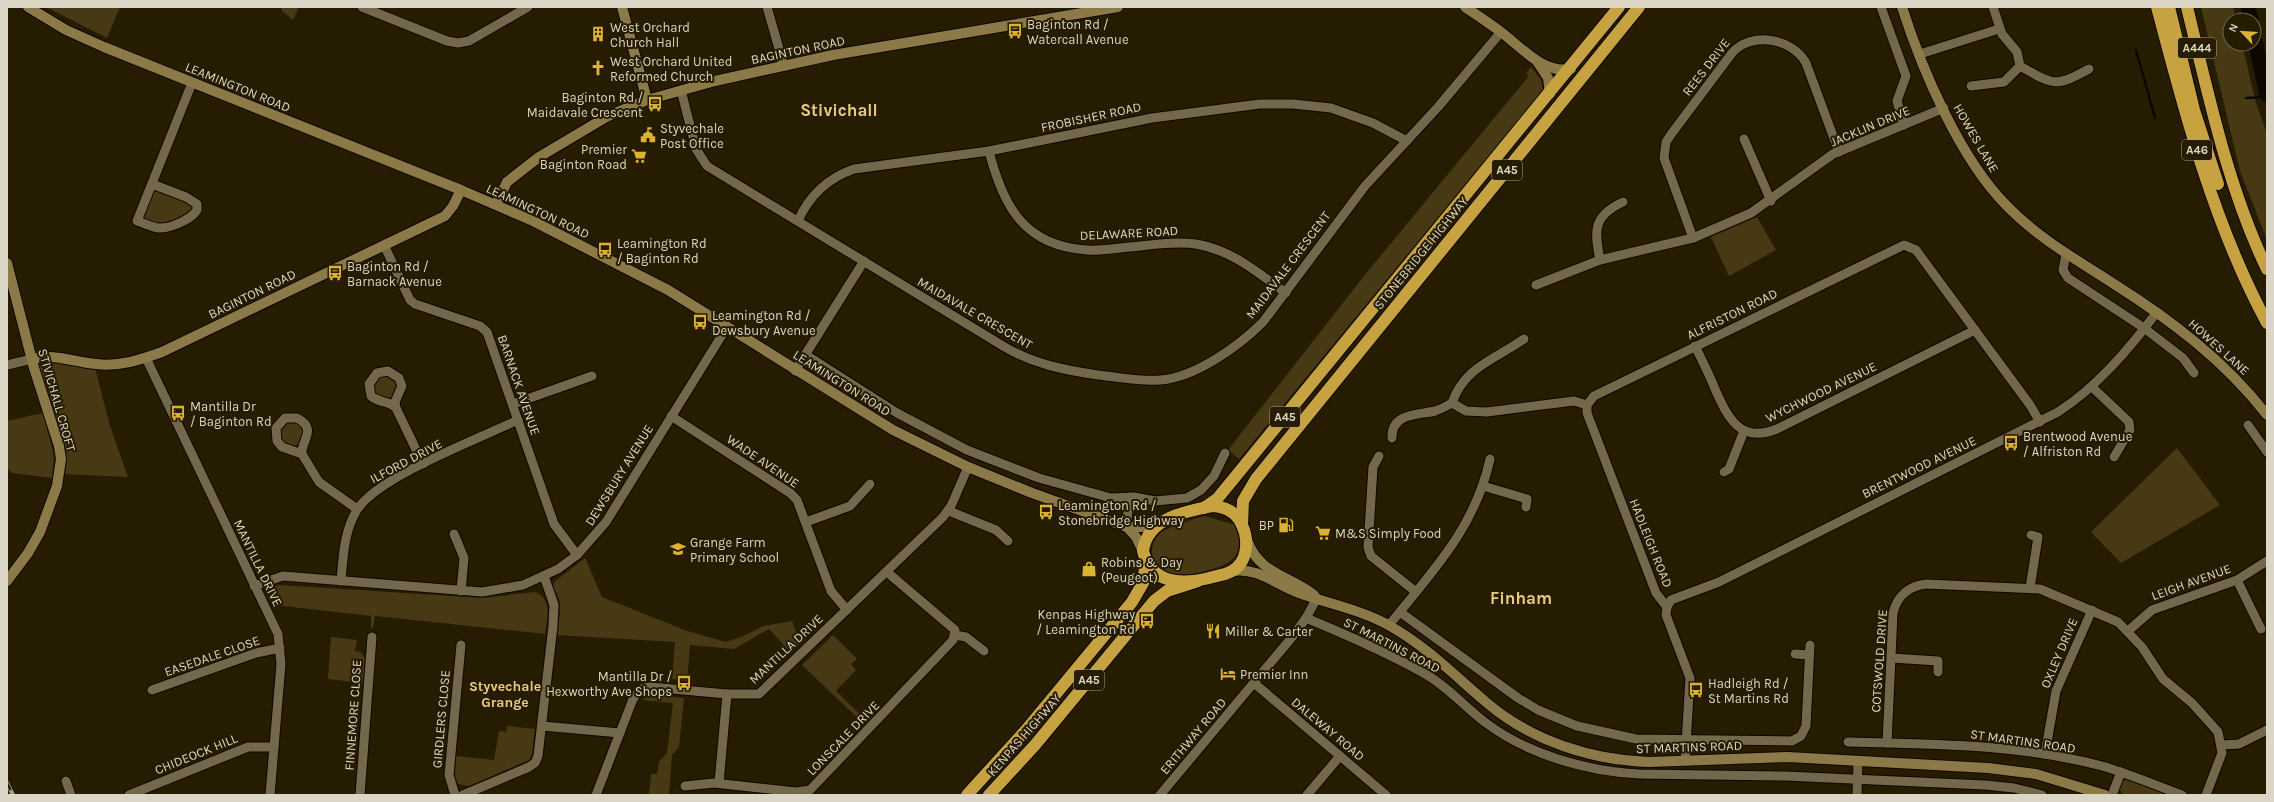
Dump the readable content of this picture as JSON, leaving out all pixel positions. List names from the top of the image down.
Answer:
{
  "streets": {
    "highway": [
      "A444",
      "A46",
      "A45",
      "STONEBRIDGE HIGHWAY",
      "KENPAS HIGHWAY"
    ],
    "main road": [
      "BAGINTON ROAD",
      "LEAMINGTON ROAD",
      "HOWES LANE",
      "STIVICHALL CROFT",
      "ST MARTINS ROAD"
    ],
    "street": [
      "REES DRIVE",
      "FROBISHER ROAD",
      "JACKLIN DRIVE",
      "DELAWARE ROAD",
      "MAIDAVALE CRESCENT",
      "ALFRISTON ROAD",
      "BARNACK AVENUE",
      "WYCHWOOD AVENUE",
      "ILFORD DRIVE",
      "WADE AVENUE",
      "BRENTWOOD AVENUE",
      "DEWSBURY AVENUE",
      "HADLEIGH ROAD",
      "MANTILLA DRIVE",
      "LEIGH AVENUE",
      "OXLEY DRIVE",
      "EASEDALE CLOSE",
      "COTSWOLD DRIVE",
      "FINNEMORE CLOSE",
      "GIRDLERS CLOSE",
      "DALEWAY ROAD",
      "ERITHWAY ROAD",
      "LONSCALE DRIVE",
      "CHIDEOCK HILL"
    ]
  },
  "crossings": [
    ["A444", "A46"],
    ["BAGINTON ROAD", "LEAMINGTON ROAD"],
    ["BAGINTON ROAD", "MAIDAVALE CRESCENT"],
    ["BAGINTON ROAD", "BARNACK AVENUE"],
    ["BAGINTON ROAD", "STIVICHALL CROFT"],
    ["BAGINTON ROAD", "MANTILLA DRIVE"],
    ["REES DRIVE", "JACKLIN DRIVE"],
    ["LEAMINGTON ROAD", "STONEBRIDGE HIGHWAY"],
    ["LEAMINGTON ROAD", "DEWSBURY AVENUE"],
    ["LEAMINGTON ROAD", "MANTILLA DRIVE"],
    ["LEAMINGTON ROAD", "ST MARTINS ROAD"],
    ["LEAMINGTON ROAD", "KENPAS HIGHWAY"],
    ["FROBISHER ROAD", "DELAWARE ROAD"],
    ["FROBISHER ROAD", "MAIDAVALE CRESCENT"],
    ["JACKLIN DRIVE", "HOWES LANE"],
    ["HOWES LANE", "BRENTWOOD AVENUE"],
    ["DELAWARE ROAD", "MAIDAVALE CRESCENT"],
    ["STONEBRIDGE HIGHWAY", "ST MARTINS ROAD"],
    ["STONEBRIDGE HIGHWAY", "KENPAS HIGHWAY"],
    ["ALFRISTON ROAD", "WYCHWOOD AVENUE"],
    ["ALFRISTON ROAD", "BRENTWOOD AVENUE"],
    ["ALFRISTON ROAD", "HADLEIGH ROAD"],
    ["BARNACK AVENUE", "ILFORD DRIVE"],
    ["BARNACK AVENUE", "DEWSBURY AVENUE"],
    ["ILFORD DRIVE", "DEWSBURY AVENUE"],
    ["WADE AVENUE", "DEWSBURY AVENUE"],
    ["WADE AVENUE", "MANTILLA DRIVE"],
    ["BRENTWOOD AVENUE", "HADLEIGH ROAD"],
    ["DEWSBURY AVENUE", "MANTILLA DRIVE"],
    ["HADLEIGH ROAD", "ST MARTINS ROAD"],
    ["MANTILLA DRIVE", "EASEDALE CLOSE"],
    ["MANTILLA DRIVE", "CHIDEOCK HILL"],
    ["LEIGH AVENUE", "COTSWOLD DRIVE"],
    ["ST MARTINS ROAD", "OXLEY DRIVE"],
    ["ST MARTINS ROAD", "COTSWOLD DRIVE"],
    ["ST MARTINS ROAD", "KENPAS HIGHWAY"],
    ["ST MARTINS ROAD", "ERITHWAY ROAD"],
    ["OXLEY DRIVE", "COTSWOLD DRIVE"],
    ["DALEWAY ROAD", "ERITHWAY ROAD"]
  ],
  "districts": ["Stivichall", "Finham", "Styvechale Grange"],
  "places": {
    "bus stop": [
      "Baginton Rd / Watercall Avenue",
      "Baginton Rd / Maidavale Crescent",
      "Leamington Rd / Baginton Rd",
      "Baginton Rd / Barnack Avenue",
      "Leamington Rd / Dewsbury Avenue",
      "Mantilla Dr / Baginton Rd",
      "Brentwood Avenue / Alfriston Rd",
      "Leamington Rd / Stonebridge Highway",
      "Kenpas Highway / Leamington Rd",
      "Mantilla Dr / Hexworthy Ave Shops",
      "Hadleigh Rd / St Martins Rd"
    ],
    "building": ["West Orchard Church Hall"],
    "church": ["West Orchard United Reformed Church"],
    "public building": ["Styvechale Post Office"],
    "supermarket": ["Premier Baginton Road", "M&S Simply Food"],
    "fuel station": ["BP"],
    "school or university": ["Grange Farm Primary School"],
    "shop": ["Robins & Day (Peugeot)"],
    "restaurant": ["Miller & Carter"],
    "hotel": ["Premier Inn"]
  },
  "north": "top left"
}
